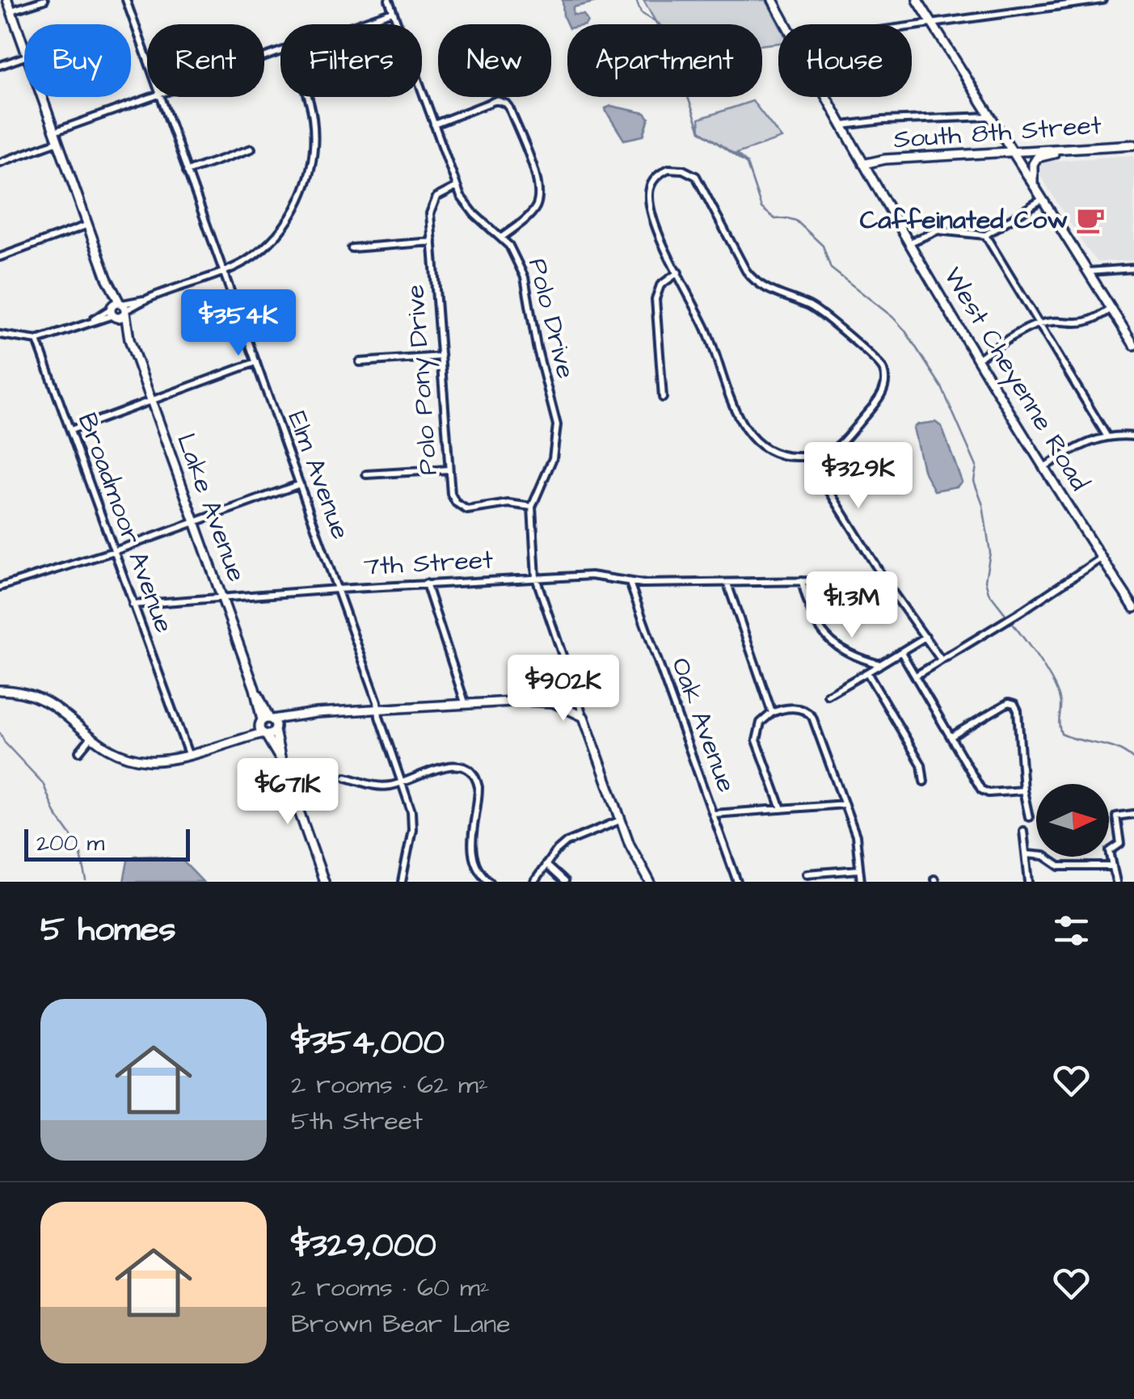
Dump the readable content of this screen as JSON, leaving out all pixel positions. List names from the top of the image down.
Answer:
{
  "streets": {
    "main road": ["South 8th Street", "West Cheyenne Road", "Lake Avenue"],
    "street": [
      "Polo Drive",
      "Polo Pony Drive",
      "Elm Avenue",
      "Broadmoor Avenue",
      "7th Street",
      "Oak Avenue"
    ]
  },
  "crossings": [
    ["South 8th Street", "West Cheyenne Road"],
    ["Polo Drive", "Polo Pony Drive"],
    ["Polo Drive", "7th Street"],
    ["Elm Avenue", "7th Street"],
    ["Lake Avenue", "7th Street"],
    ["Broadmoor Avenue", "7th Street"],
    ["7th Street", "Oak Avenue"]
  ],
  "places": {
    "cafe": ["Caffeinated Cow"]
  },
  "scale_bar": "200 m",
  "north": "right",
  "page": {
    "chip": [
      "Buy",
      "Rent",
      "Filters",
      "New",
      "Apartment",
      "House"
    ],
    "price": [
      "$354K",
      "$329K",
      "$1.3M",
      "$902K",
      "$671K"
    ],
    "scale": "200 m",
    "heading": "5 homes",
    "list": [
      {
        "name": "$354,000",
        "note": "2 rooms · 62 m² · 5th Street"
      },
      {
        "name": "$329,000",
        "note": "2 rooms · 60 m² · Brown Bear Lane"
      }
    ]
  }
}
